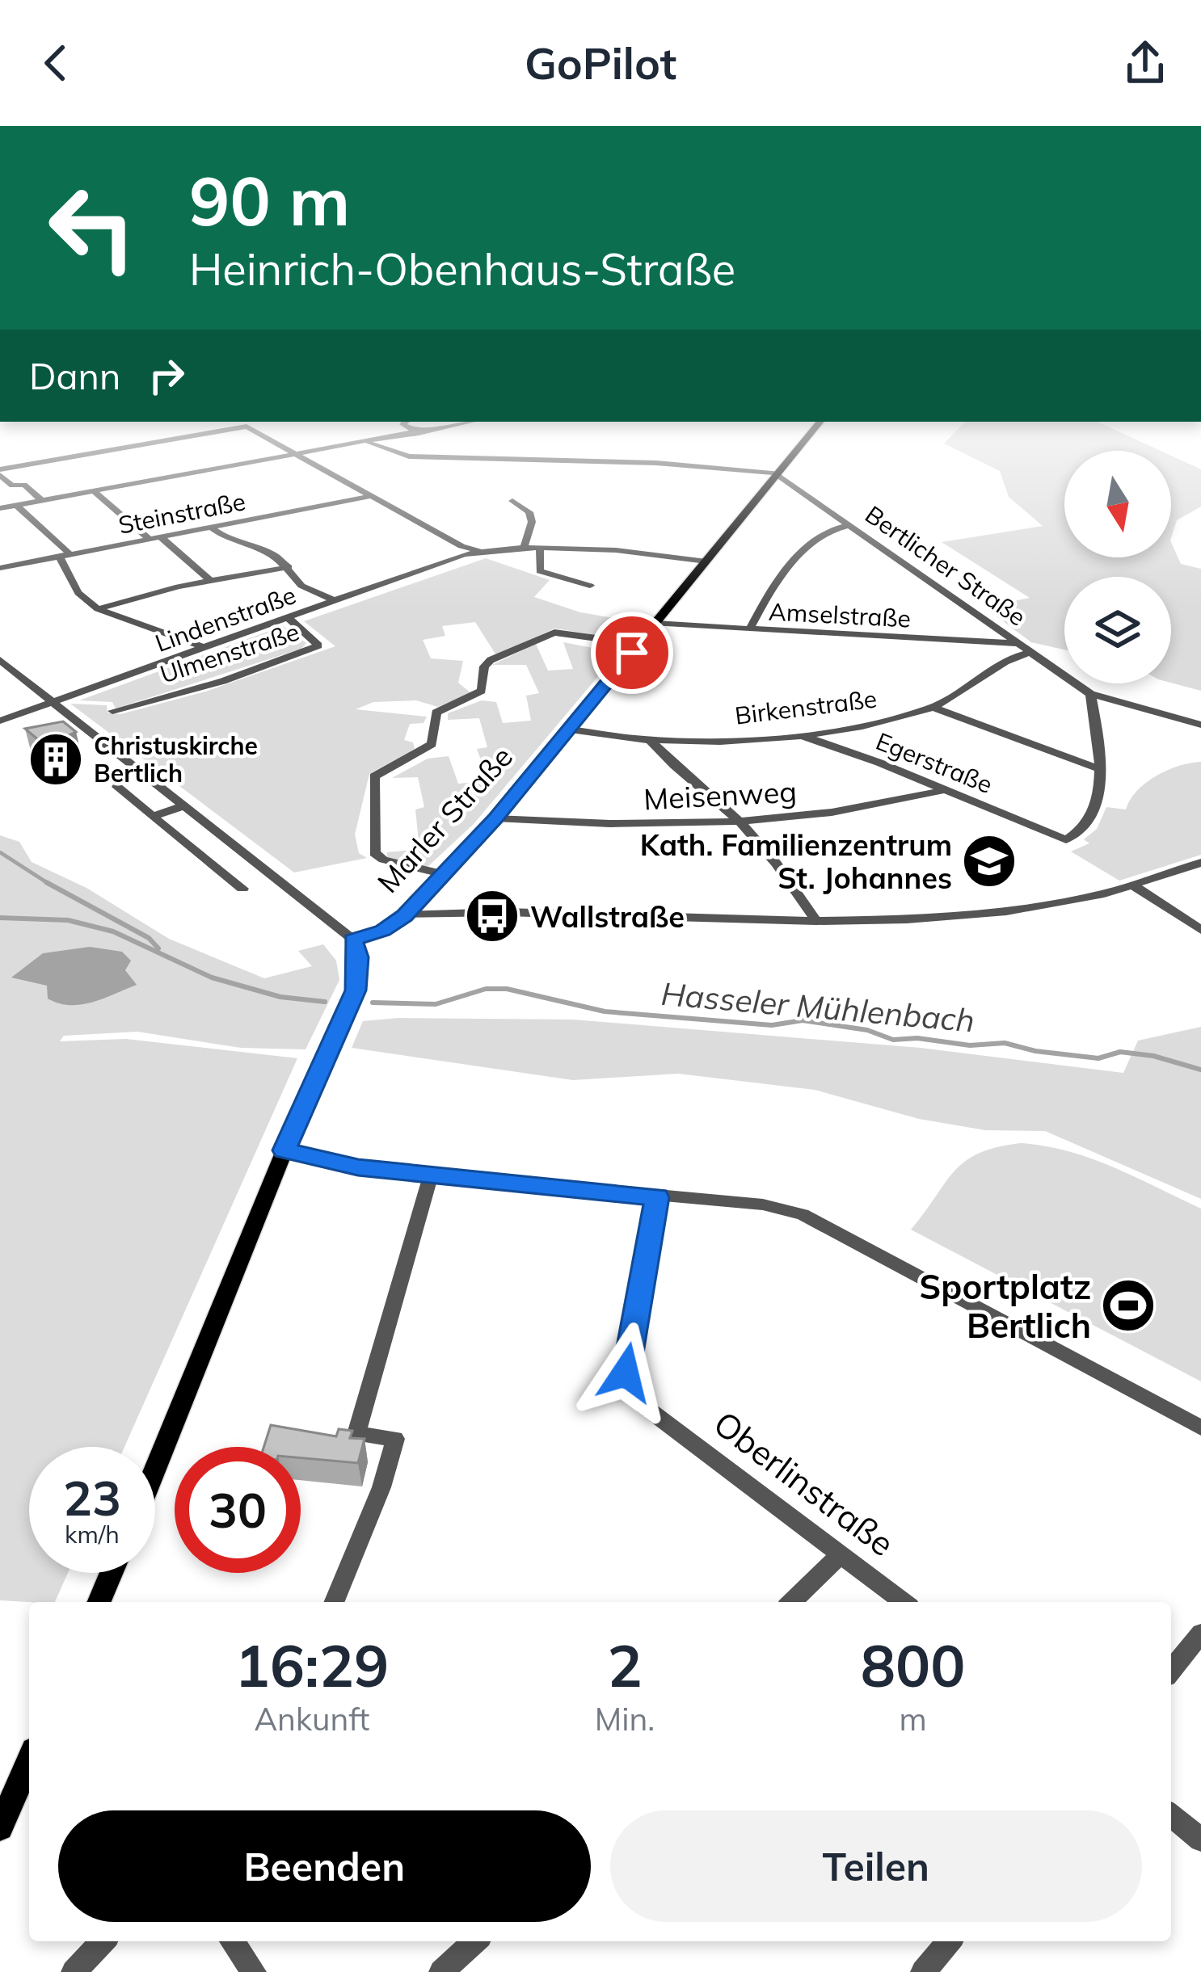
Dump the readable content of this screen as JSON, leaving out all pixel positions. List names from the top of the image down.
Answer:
{
  "streets": {
    "main road": ["Marler Straße"],
    "street": [
      "Steinstraße",
      "Bertlicher Straße",
      "Amselstraße",
      "Lindenstraße",
      "Ulmenstraße",
      "Birkenstraße",
      "Egerstraße",
      "Meisenweg",
      "Oberlinstraße"
    ]
  },
  "crossings": [
    ["Bertlicher Straße", "Amselstraße"],
    ["Bertlicher Straße", "Birkenstraße"],
    ["Bertlicher Straße", "Marler Straße"],
    ["Amselstraße", "Marler Straße"],
    ["Lindenstraße", "Ulmenstraße"],
    ["Lindenstraße", "Marler Straße"],
    ["Birkenstraße", "Egerstraße"],
    ["Birkenstraße", "Marler Straße"],
    ["Egerstraße", "Meisenweg"],
    ["Meisenweg", "Marler Straße"]
  ],
  "water": ["Hasseler Mühlenbach"],
  "places": {
    "building": ["Christuskirche Bertlich"],
    "school or university": ["Kath. Familienzentrum St. Johannes"],
    "bus stop": ["Wallstraße"],
    "sports": ["Sportplatz Bertlich"]
  },
  "north": "bottom",
  "page": {
    "header": "GoPilot",
    "turn": ["90 m", "Heinrich-Obenhaus-Straße"],
    "then": "Dann",
    "speed": "23 km/h",
    "limit": "30",
    "eta": [
      "16:29",
      "Ankunft",
      "2",
      "Min.",
      "800",
      "m"
    ],
    "buttons": ["Beenden", "Teilen"]
  }
}
